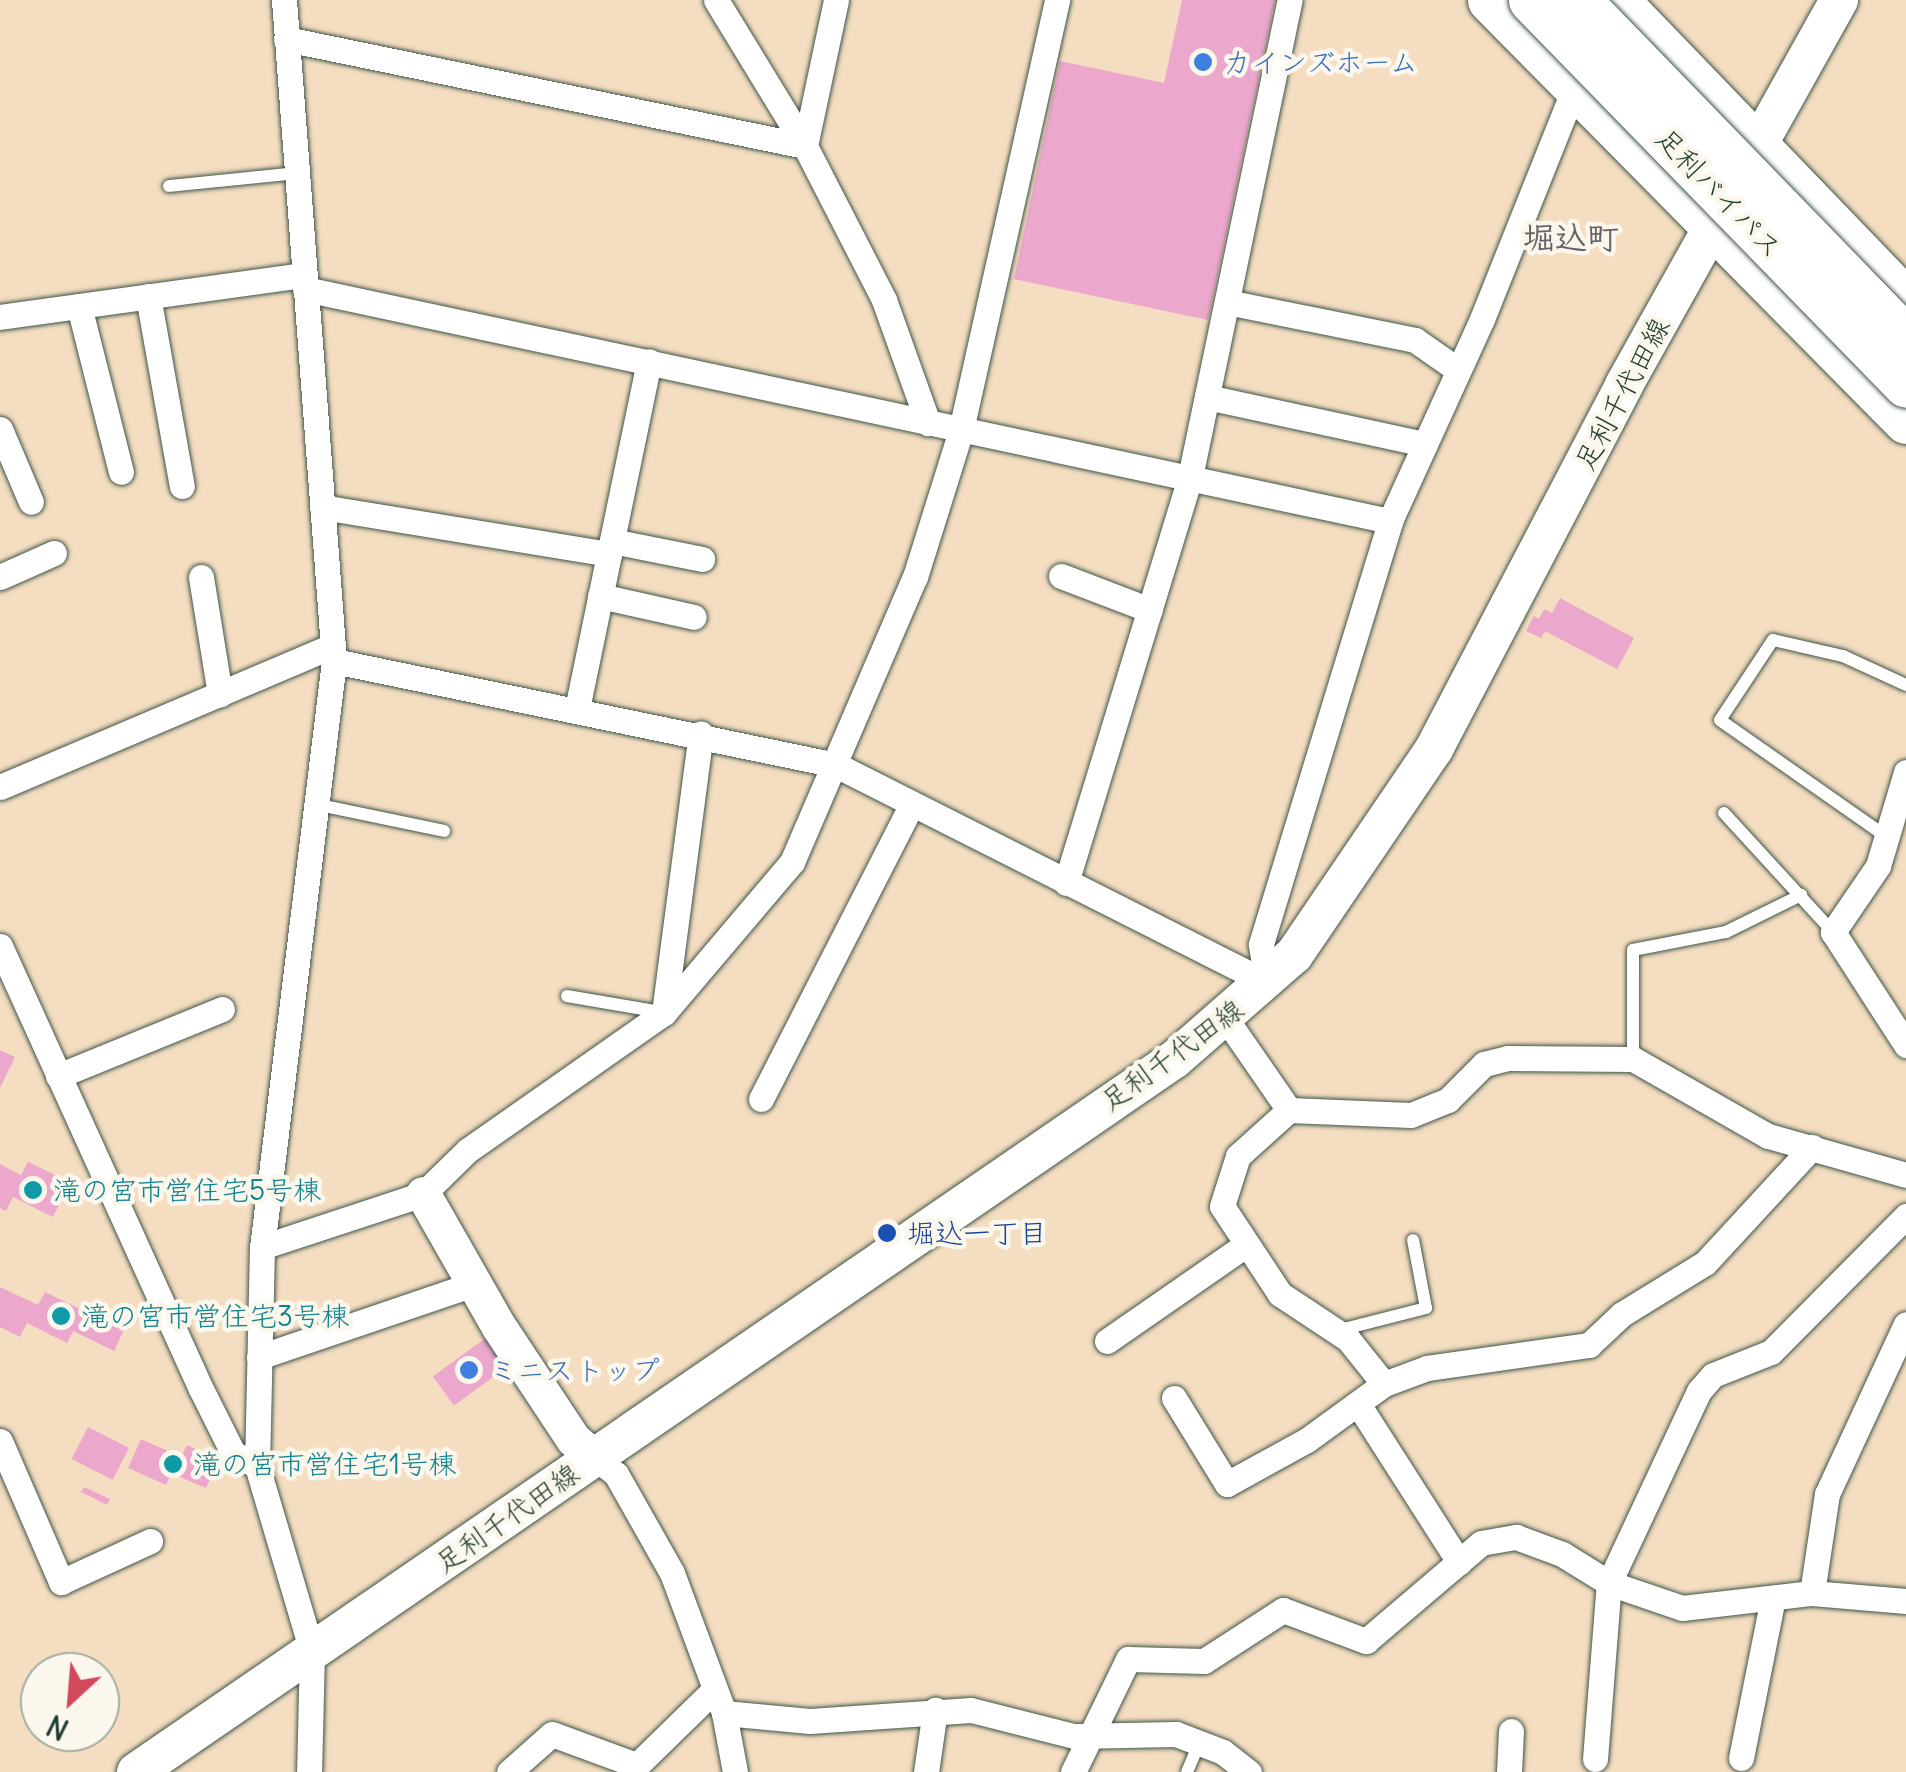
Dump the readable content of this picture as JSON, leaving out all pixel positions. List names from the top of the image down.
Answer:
{
  "streets": {
    "highway": ["足利バイパス"],
    "main road": ["足利千代田線"]
  },
  "districts": ["堀込町"],
  "places": [
    "カインズホーム",
    "滝の宮市営住宅5号棟",
    "堀込一丁目",
    "滝の宮市営住宅3号棟",
    "ミニストップ",
    "滝の宮市営住宅1号棟"
  ],
  "north": "bottom left"
}
